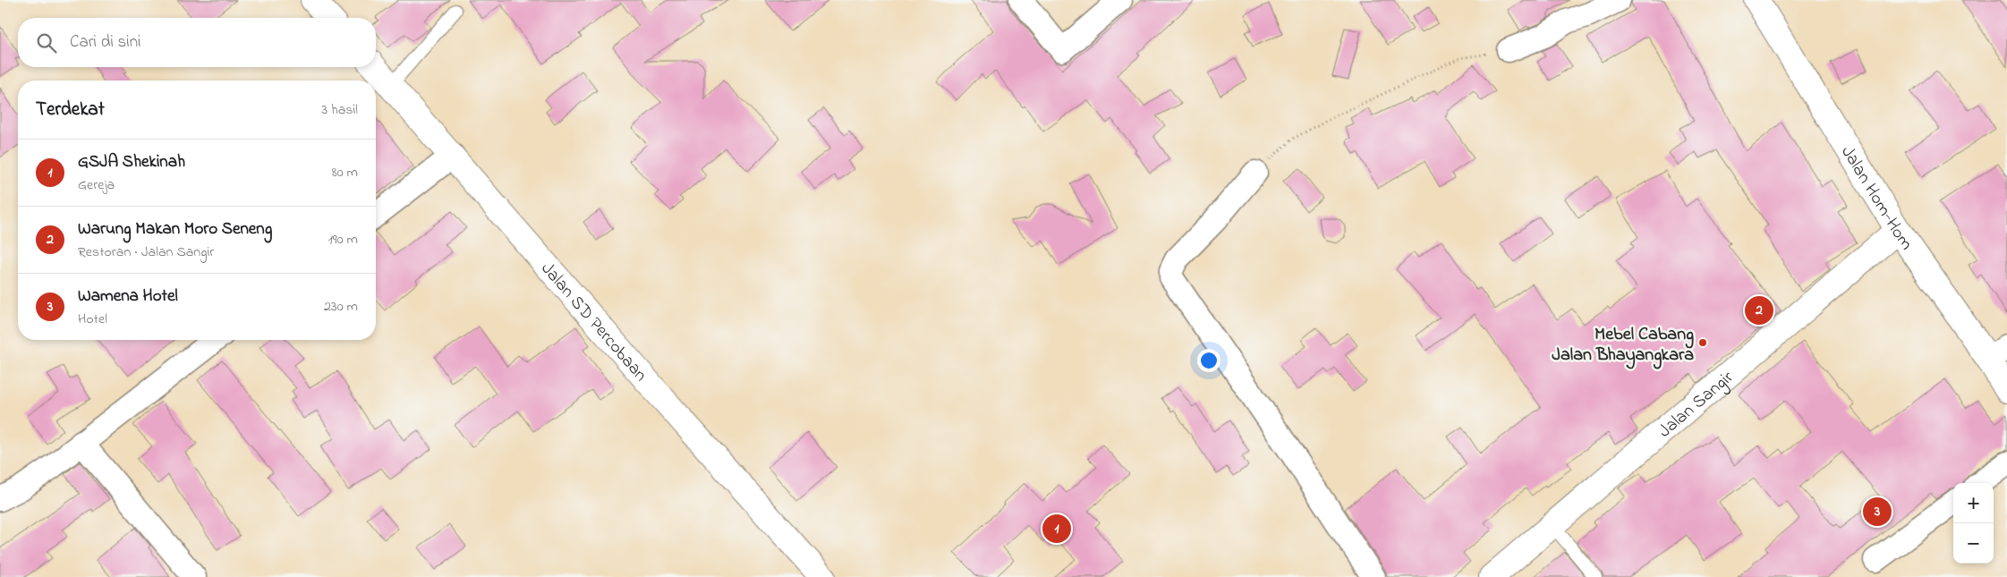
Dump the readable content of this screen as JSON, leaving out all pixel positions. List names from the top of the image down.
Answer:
{
  "streets": {
    "main road": ["Jalan Hom-Hom", "Jalan SD Percobaan", "Jalan Sangir"]
  },
  "crossings": [
    ["Jalan Hom-Hom", "Jalan Sangir"]
  ],
  "places": ["Mebel Cabang Jalan Bhayangkara"],
  "page": {
    "search": "Cari di sini",
    "heading": ["Terdekat", "3 hasil"],
    "list": [
      {
        "mark": "1",
        "name": "GSJA Shekinah",
        "note": "Gereja",
        "value": "80 m"
      },
      {
        "mark": "2",
        "name": "Warung Makan Moro Seneng",
        "note": "Restoran · Jalan Sangir",
        "value": "190 m"
      },
      {
        "mark": "3",
        "name": "Wamena Hotel",
        "note": "Hotel",
        "value": "230 m"
      }
    ],
    "pins": ["2", "3", "1"],
    "map_buttons": ["+", "−"]
  }
}
